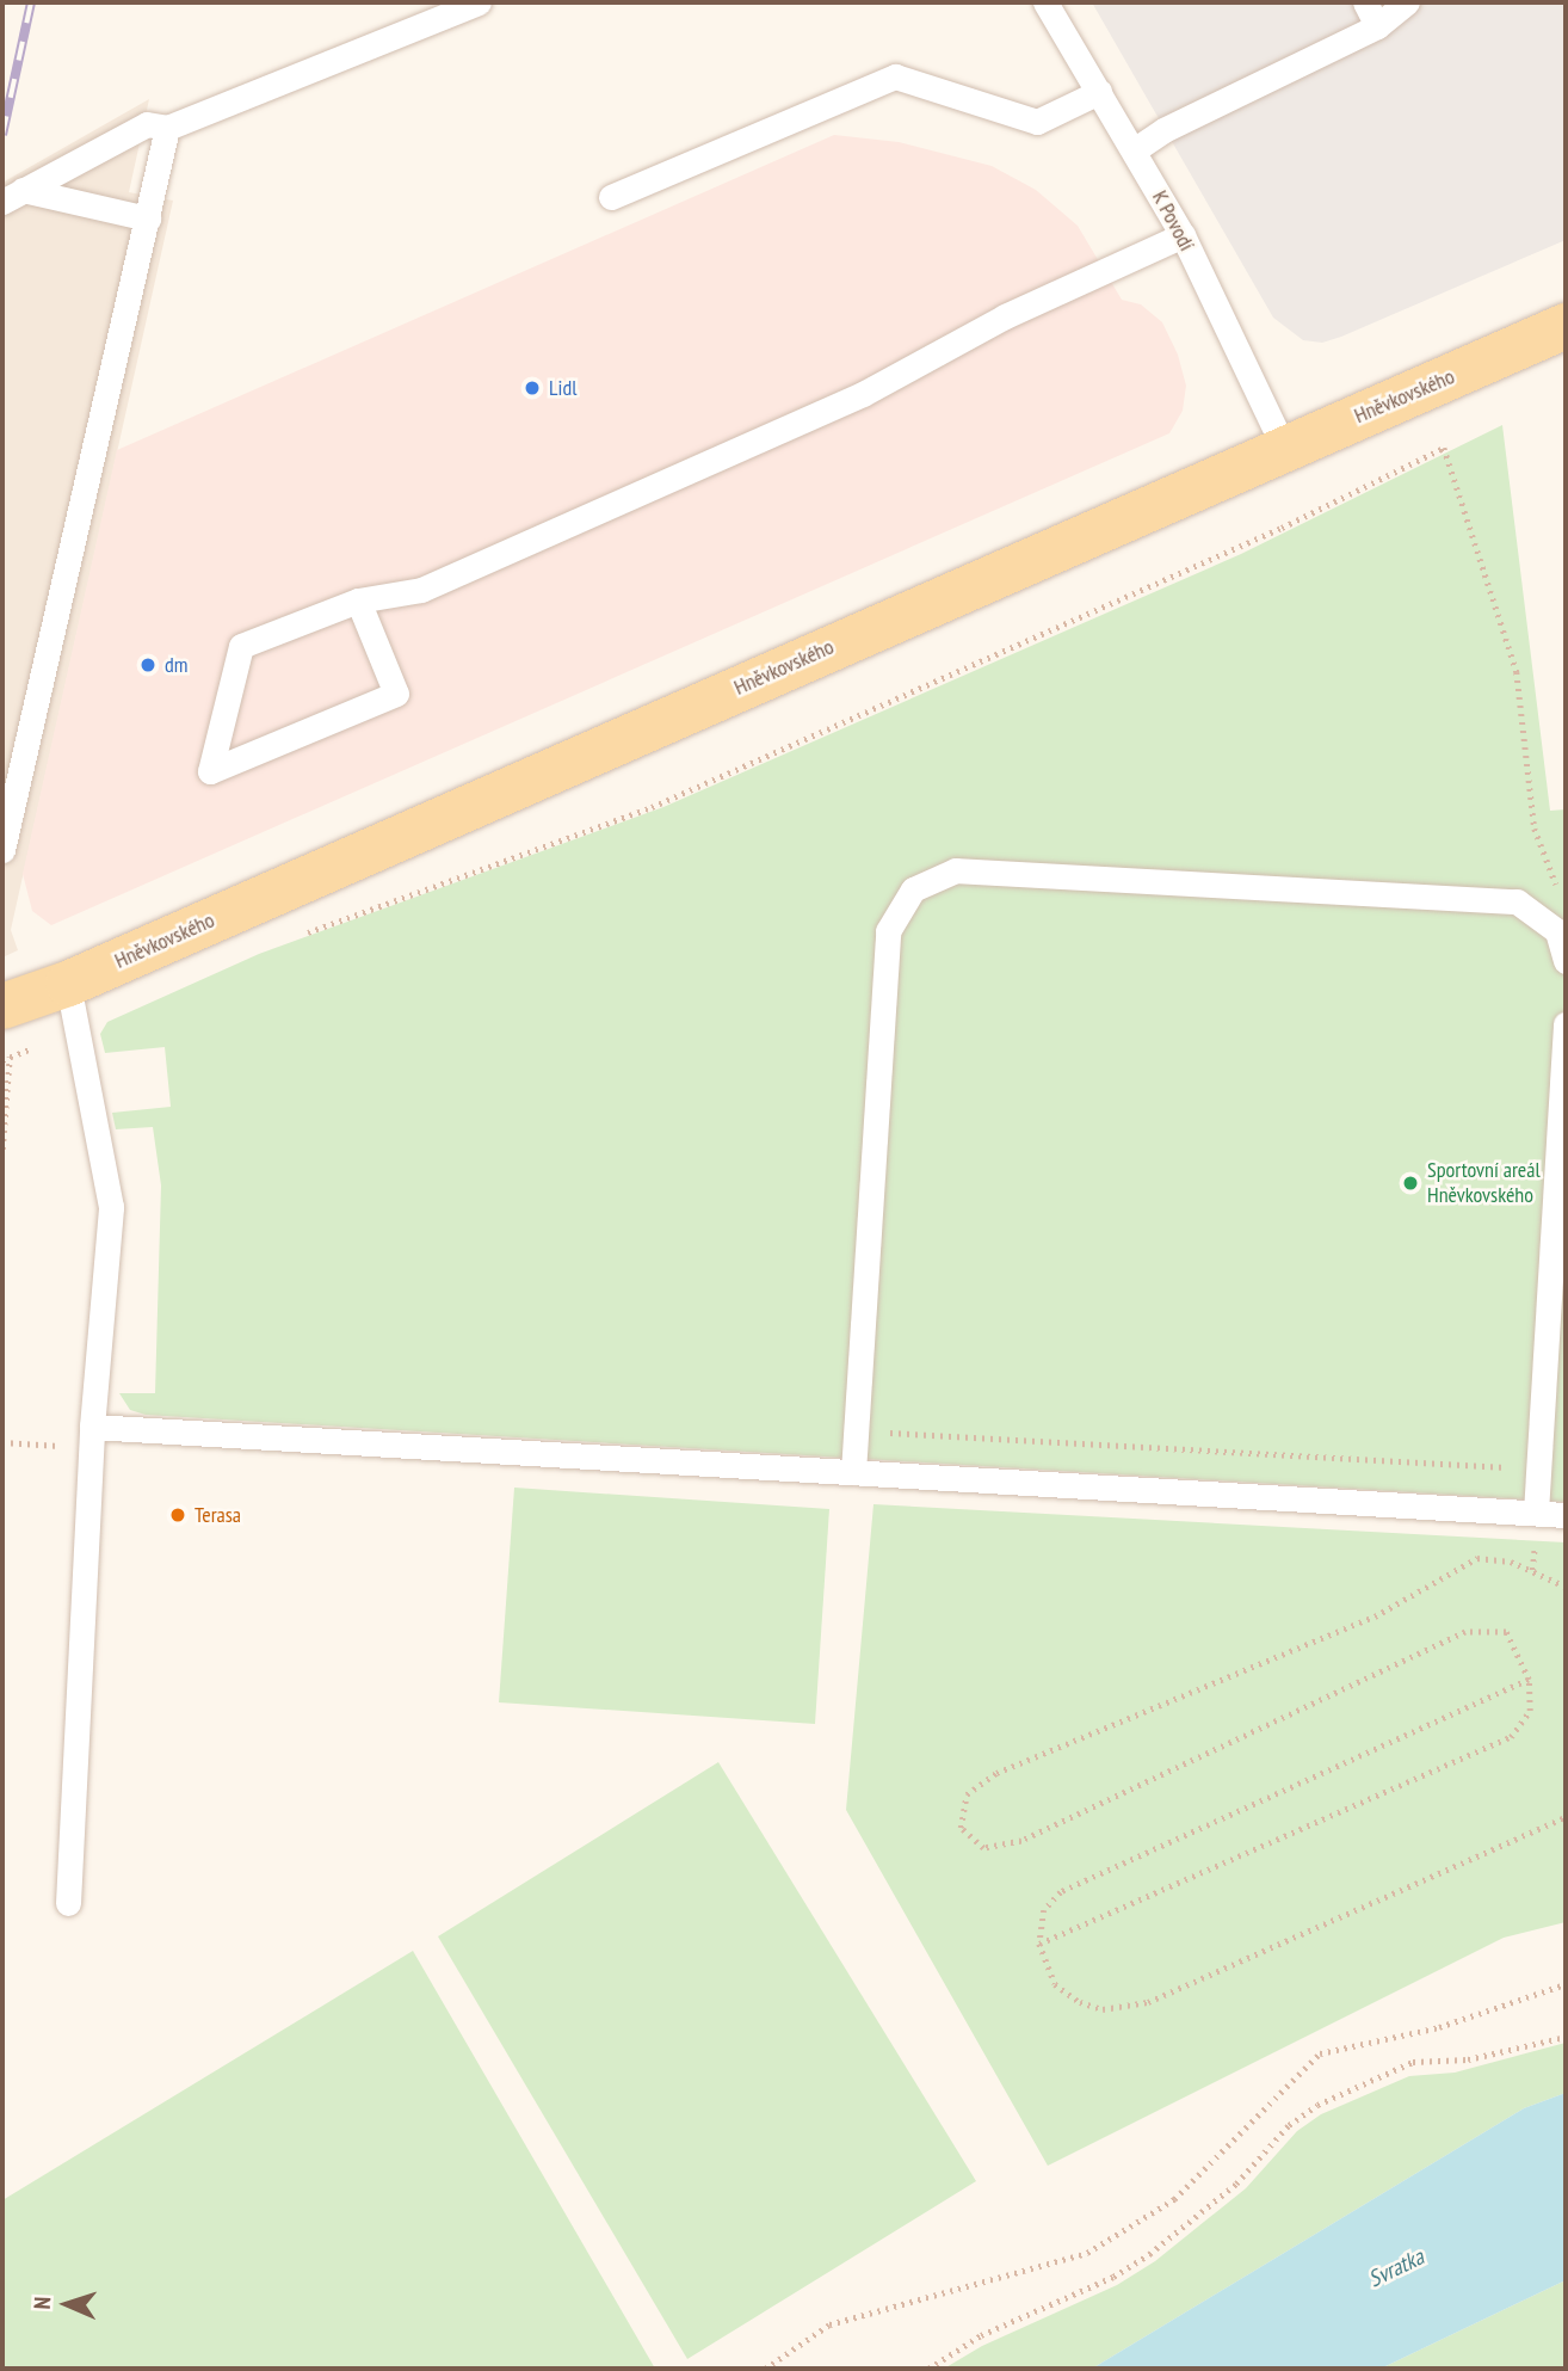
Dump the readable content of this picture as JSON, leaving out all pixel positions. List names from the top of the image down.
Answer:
{
  "streets": {
    "main road": ["Hněvkovského"],
    "lane": ["K Povodí"]
  },
  "crossings": [
    ["K Povodí", "Hněvkovského"]
  ],
  "water": ["Svratka"],
  "places": [
    "Lidl",
    "dm",
    "Sportovní areál Hněvkovského",
    "Terasa"
  ],
  "north": "left"
}
